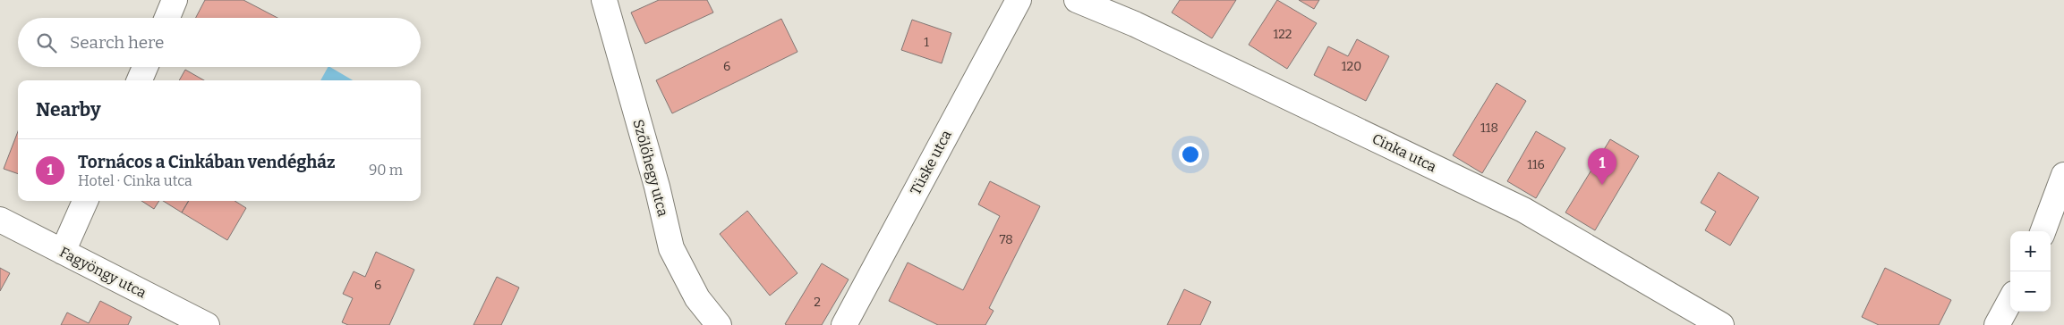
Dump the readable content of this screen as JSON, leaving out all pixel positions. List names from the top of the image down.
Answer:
{
  "streets": {
    "street": [
      "Cinka utca",
      "Tüske utca",
      "Szőlőhegy utca",
      "Fagyöngy utca"
    ]
  },
  "house_numbers": [
    "122",
    "1",
    "6",
    "120",
    "118",
    "116",
    "78",
    "6",
    "2"
  ],
  "page": {
    "search": "Search here",
    "heading": "Nearby",
    "list": [
      {
        "mark": "1",
        "name": "Tornácos a Cinkában vendégház",
        "note": "Hotel · Cinka utca",
        "value": "90 m"
      }
    ],
    "pins": "1",
    "map_buttons": ["+", "−"]
  }
}
